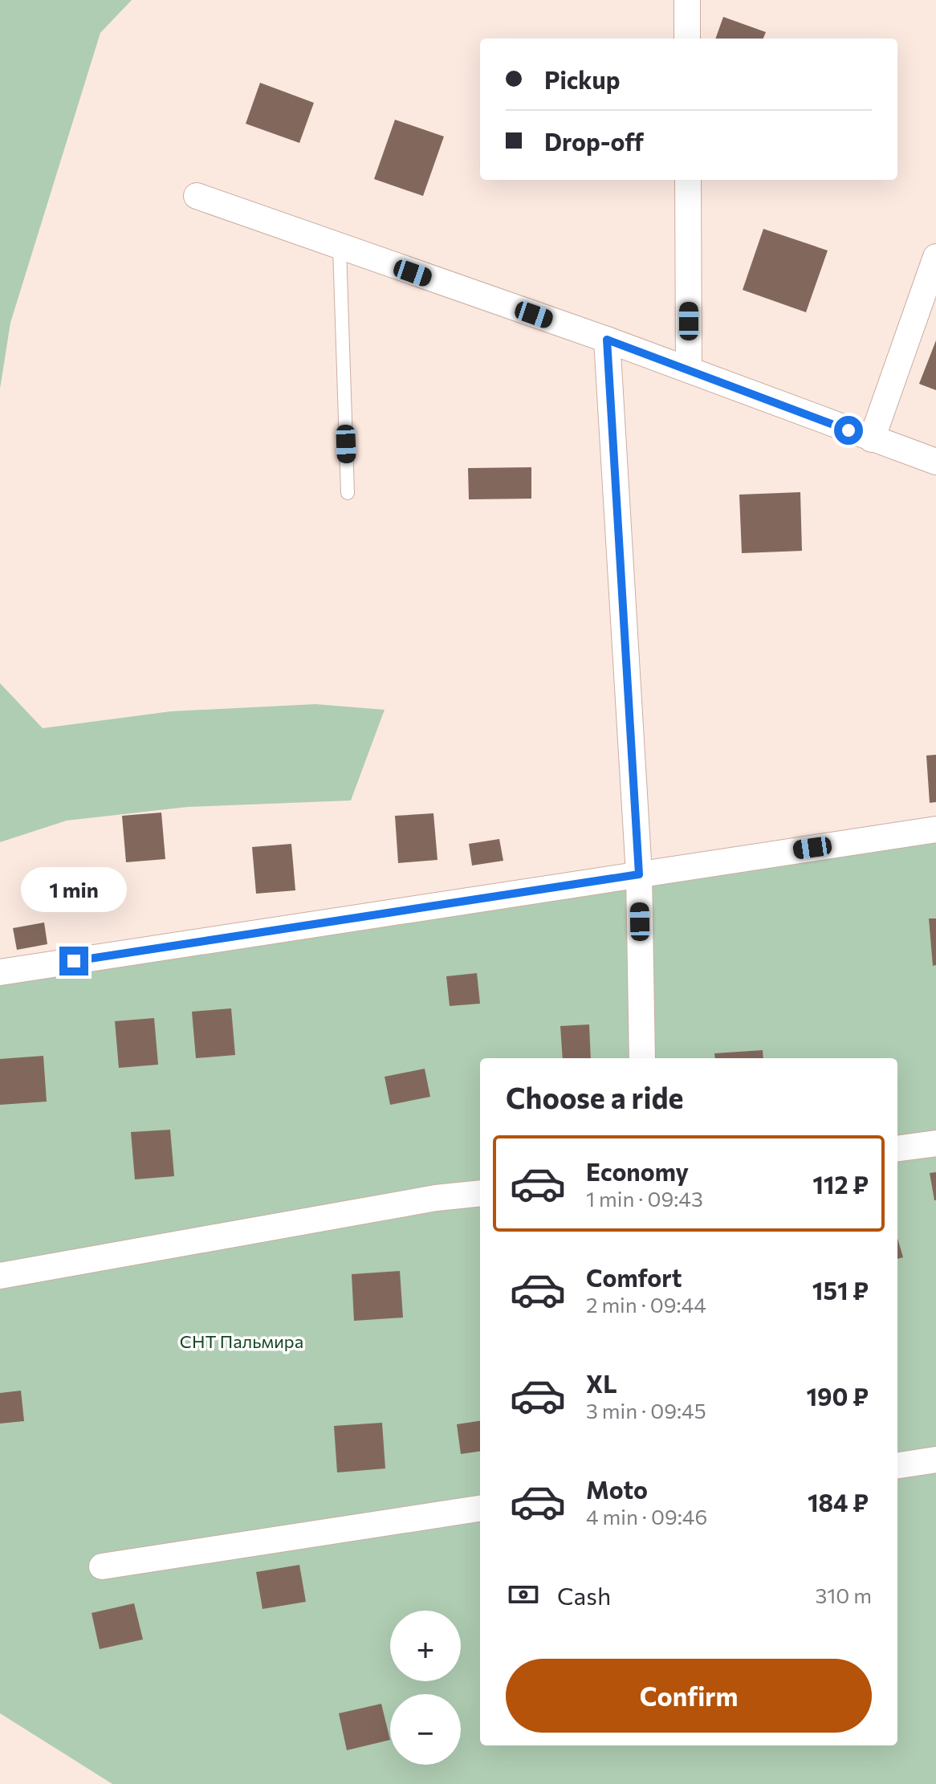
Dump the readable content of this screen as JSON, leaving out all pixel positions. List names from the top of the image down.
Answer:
{
  "parks": ["СНТ Пальмира"],
  "page": {
    "banner": ["Pickup", "Drop-off"],
    "bubble": "1 min",
    "heading": "Choose a ride",
    "list": [
      {
        "name": "Economy",
        "note": "1 min · 09:43",
        "value": "112 ₽"
      },
      {
        "name": "Comfort",
        "note": "2 min · 09:44",
        "value": "151 ₽"
      },
      {
        "name": "XL",
        "note": "3 min · 09:45",
        "value": "190 ₽"
      },
      {
        "name": "Moto",
        "note": "4 min · 09:46",
        "value": "184 ₽"
      }
    ],
    "pay": ["Cash", "310 m"],
    "map_buttons": ["+", "−"],
    "buttons": "Confirm"
  }
}
